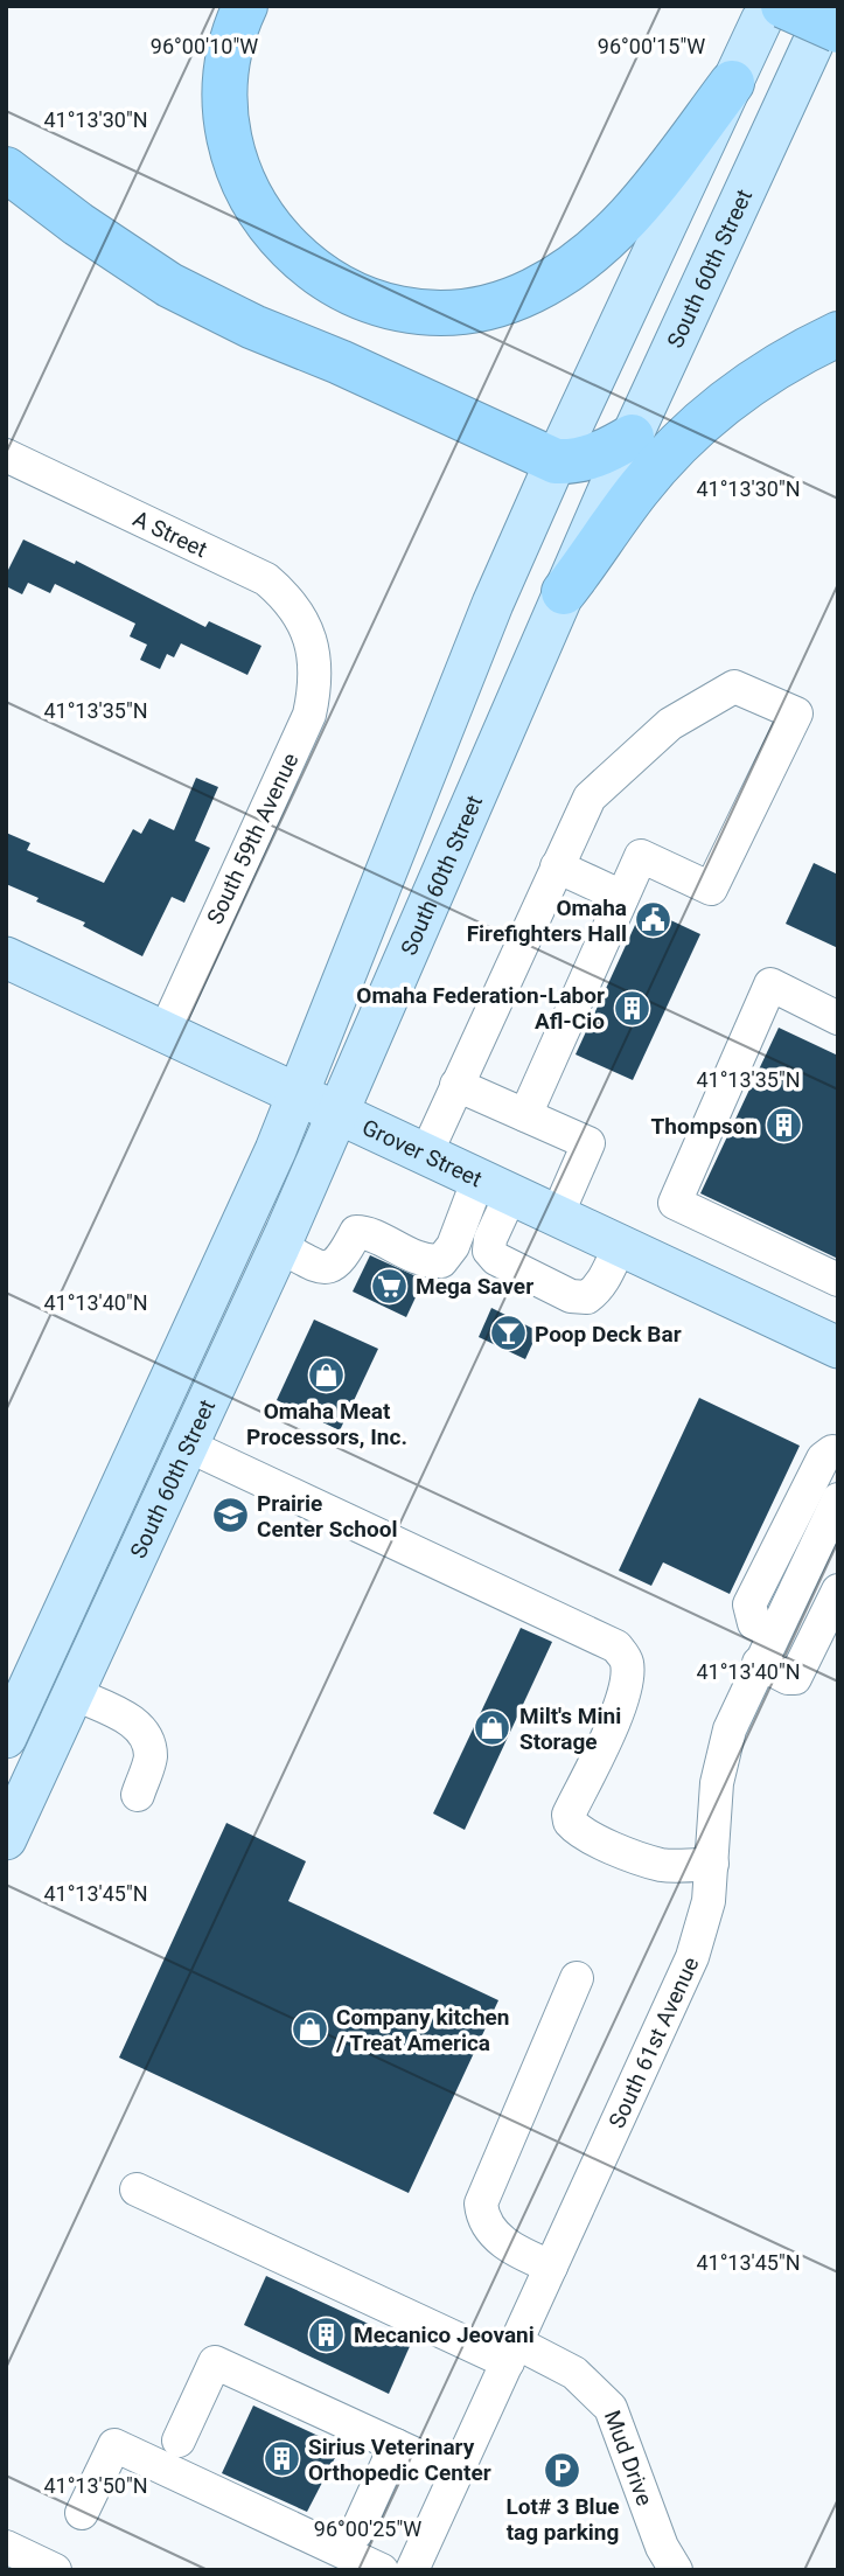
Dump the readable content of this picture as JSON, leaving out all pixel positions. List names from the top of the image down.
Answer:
{
  "streets": {
    "main road": ["South 60th Street", "Grover Street"],
    "street": [
      "A Street",
      "South 59th Avenue",
      "South 61st Avenue",
      "Mud Drive"
    ]
  },
  "crossings": [
    ["South 60th Street", "Grover Street"],
    ["A Street", "South 59th Avenue"],
    ["South 59th Avenue", "Grover Street"],
    ["South 61st Avenue", "Mud Drive"]
  ],
  "places": {
    "public building": ["Omaha Firefighters Hall"],
    "building": [
      "Omaha Federation-Labor Afl-Cio",
      "Thompson",
      "Mecanico Jeovani",
      "Sirius Veterinary Orthopedic Center"
    ],
    "supermarket": ["Mega Saver"],
    "bar": ["Poop Deck Bar"],
    "shop": ["Omaha Meat Processors, Inc.", "Milt's Mini Storage", "Company kitchen / Treat America"],
    "school or university": ["Prairie Center School"],
    "parking": ["Lot# 3 Blue tag parking"]
  },
  "coordinates": [
    "96°00'10\"W",
    "96°00'15\"W",
    "41°13'30\"N",
    "41°13'35\"N",
    "41°13'40\"N",
    "41°13'45\"N",
    "41°13'50\"N",
    "96°00'25\"W"
  ]
}
